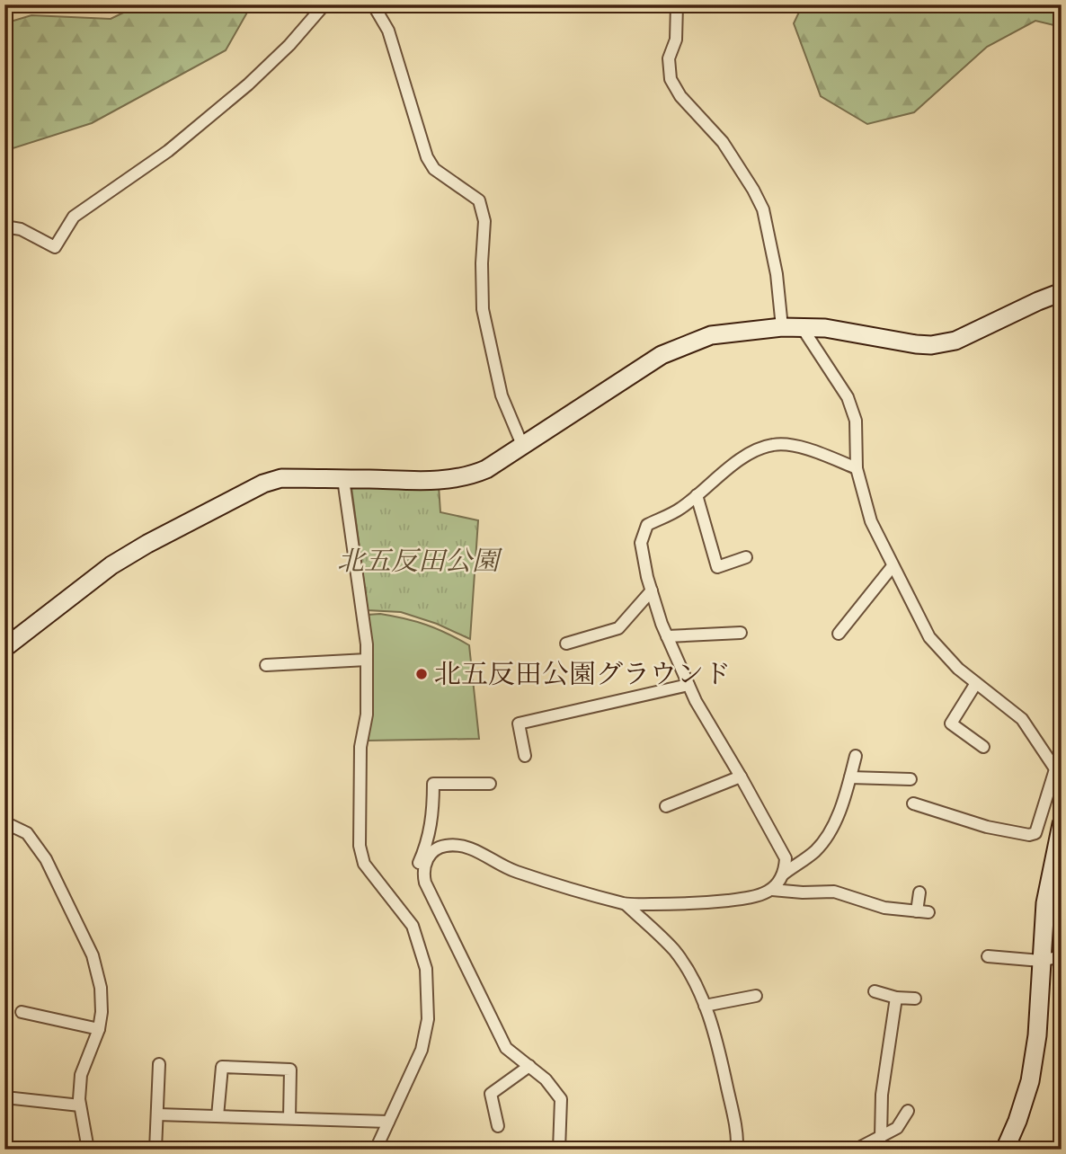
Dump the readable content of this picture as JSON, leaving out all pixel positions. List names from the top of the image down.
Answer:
{
  "parks": ["北五反田公園"],
  "places": ["北五反田公園グラウンド"]
}
